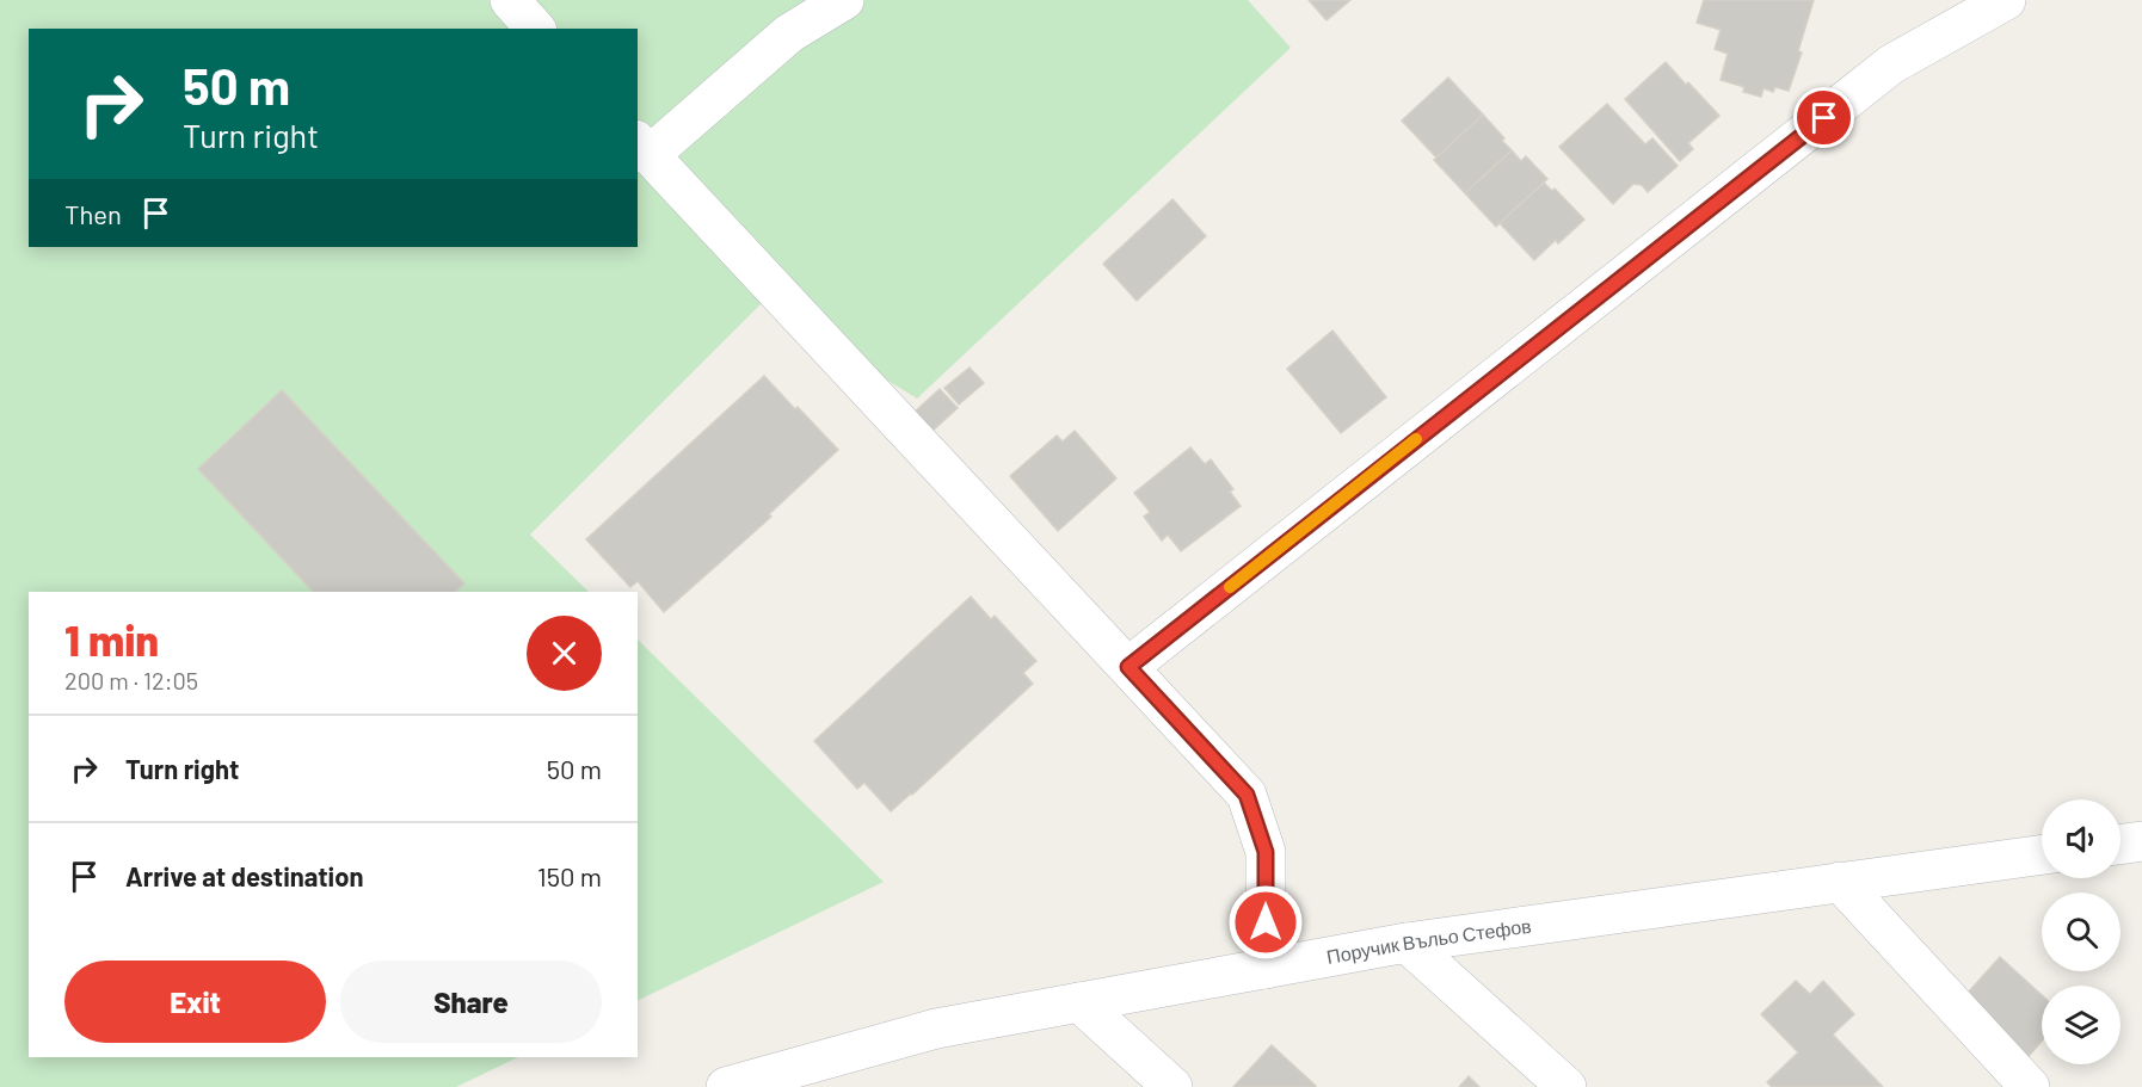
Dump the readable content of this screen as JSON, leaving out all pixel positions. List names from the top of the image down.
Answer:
{
  "streets": {
    "street": ["Поручик Въльо Стефов"]
  },
  "page": {
    "turn": ["50 m", "Turn right"],
    "then": "Then",
    "heading": ["1 min", "200 m · 12:05"],
    "list": [
      {
        "name": "Turn right",
        "value": "50 m"
      },
      {
        "name": "Arrive at destination",
        "value": "150 m"
      }
    ],
    "buttons": ["Exit", "Share"]
  }
}
